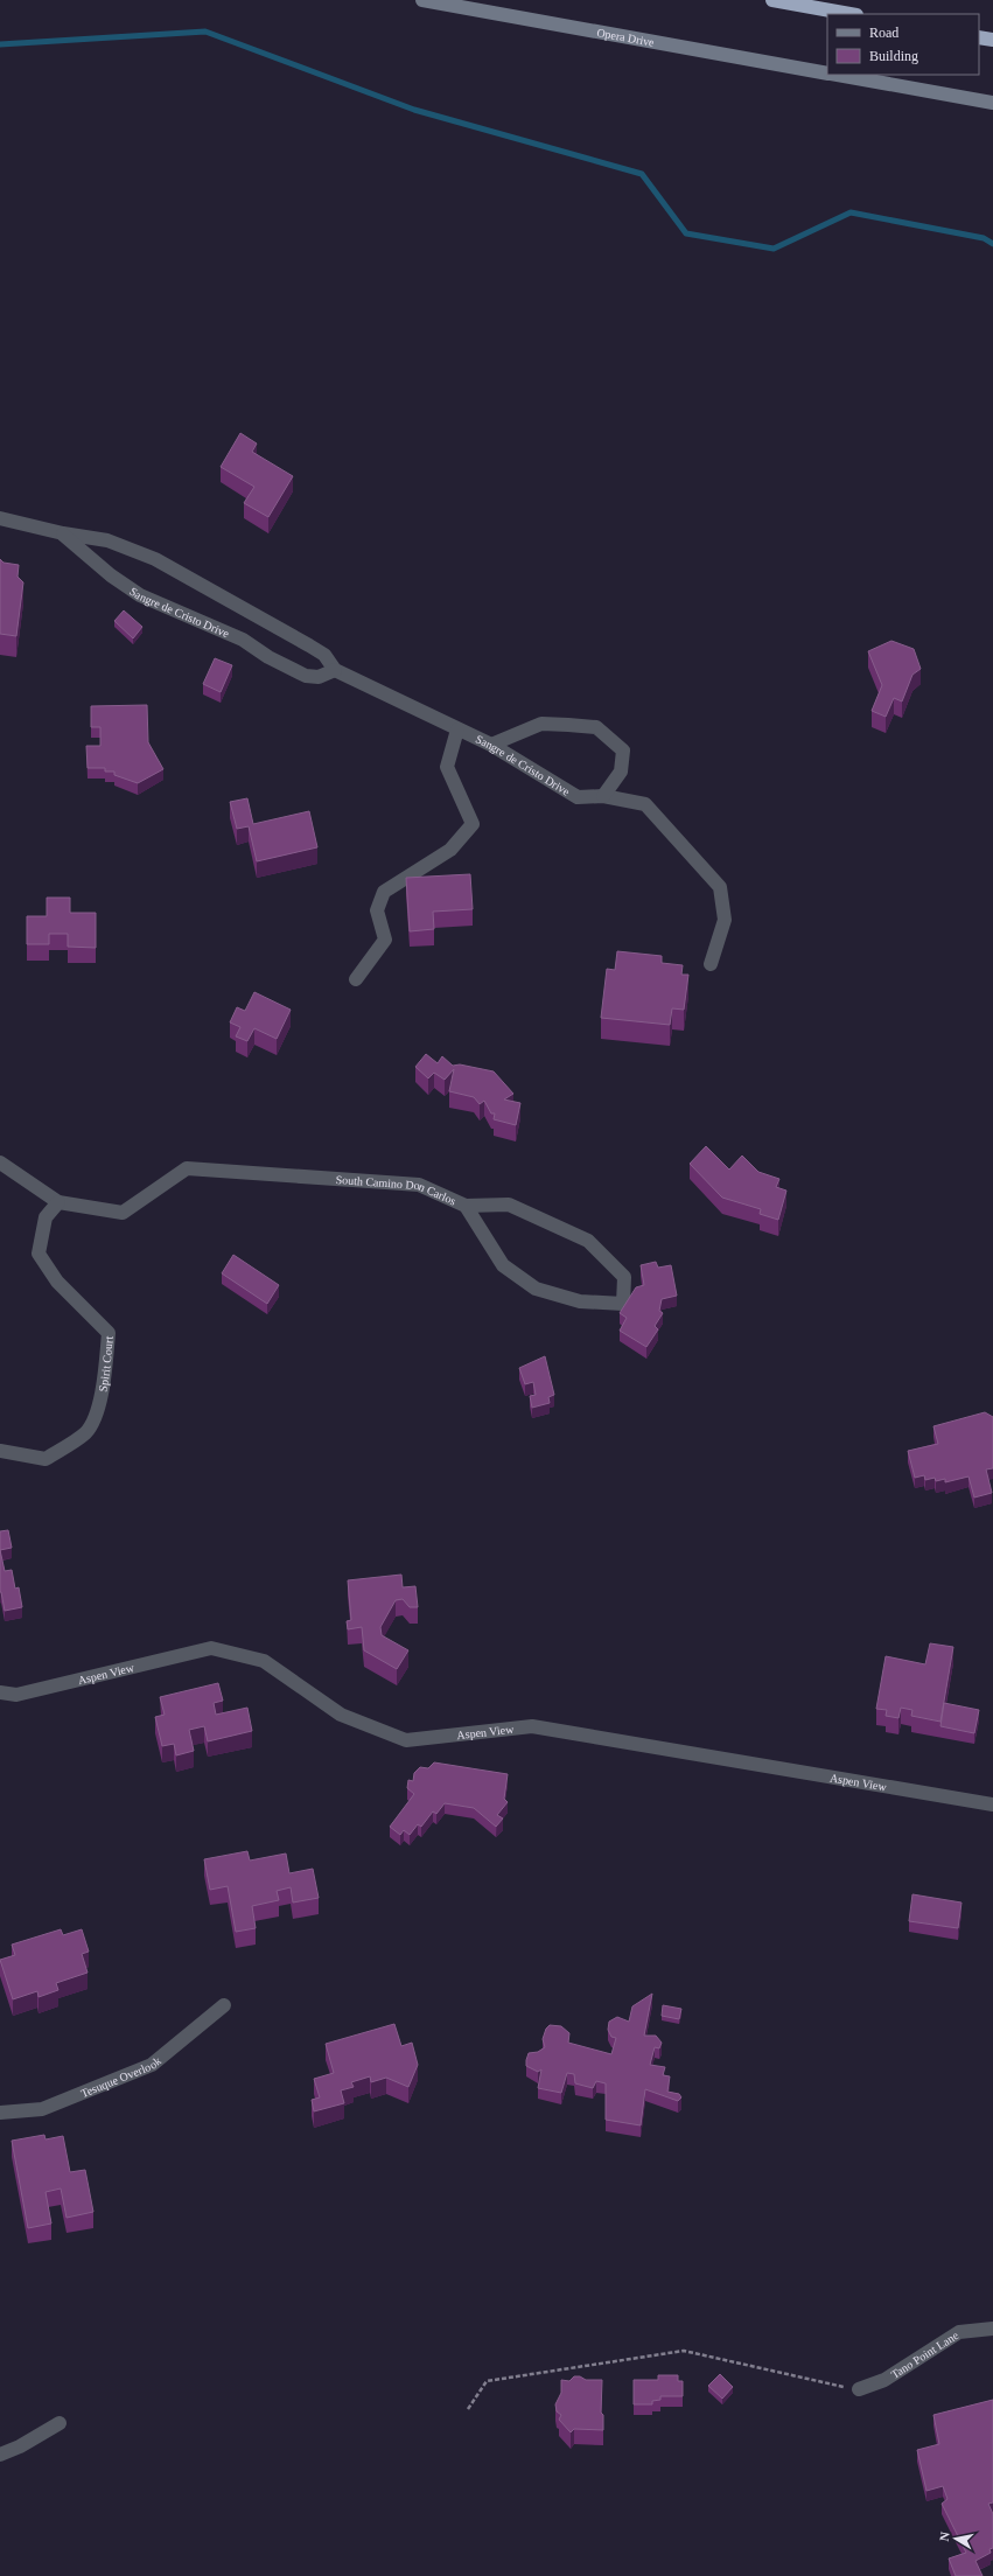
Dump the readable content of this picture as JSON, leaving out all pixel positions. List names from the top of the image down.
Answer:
{
  "streets": {
    "street": [
      "Opera Drive",
      "Sangre de Cristo Drive",
      "South Camino Don Carlos",
      "Spirit Court",
      "Aspen View",
      "Tesuque Overlook",
      "Tano Point Lane"
    ]
  },
  "crossings": [
    ["South Camino Don Carlos", "Spirit Court"]
  ],
  "legend": ["Road", "Building"],
  "north": "left"
}
